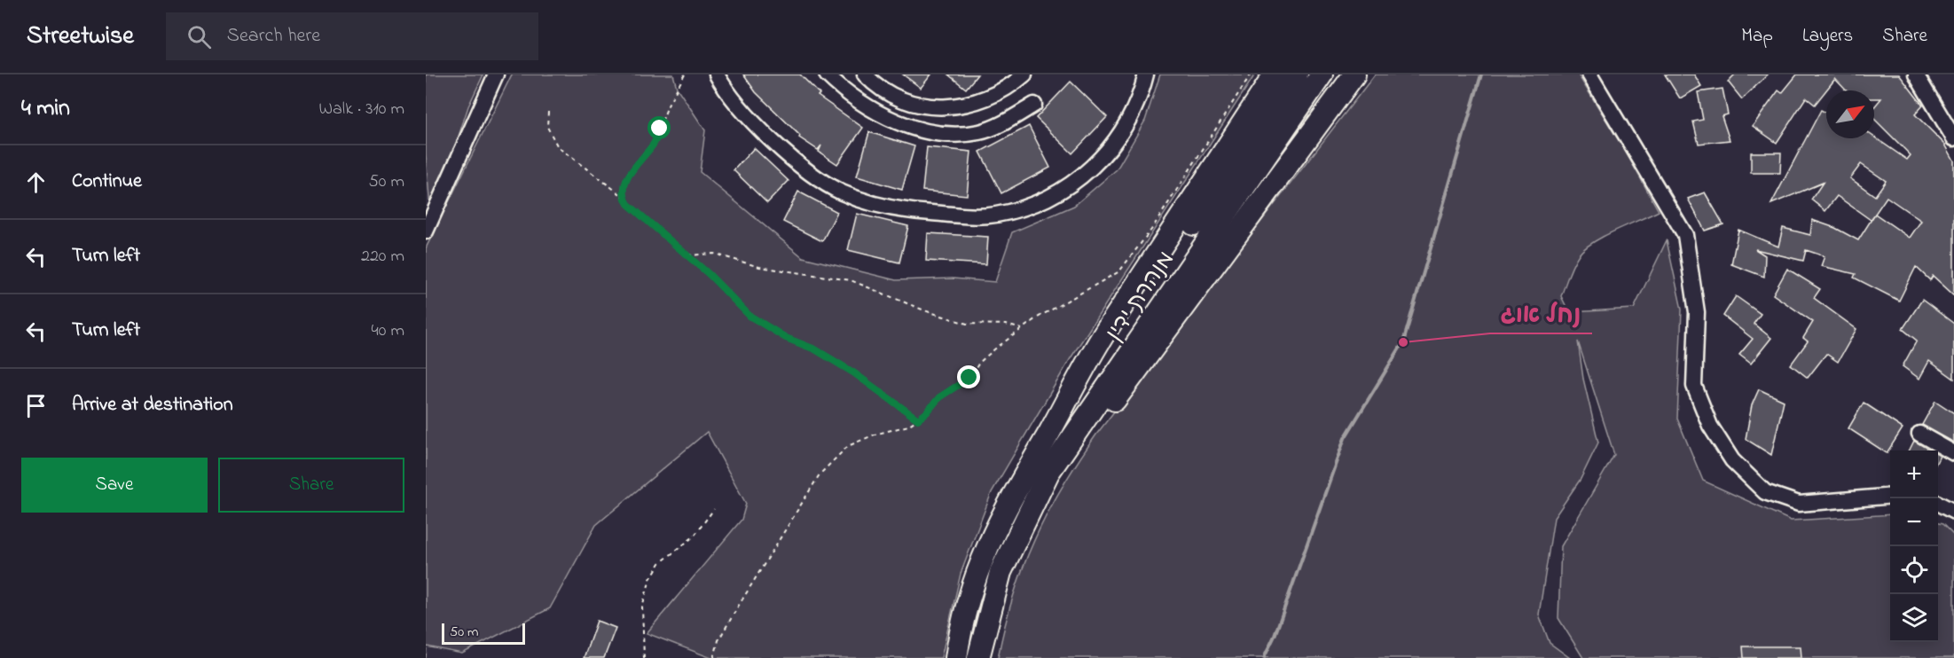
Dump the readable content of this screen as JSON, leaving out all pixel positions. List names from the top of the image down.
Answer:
{
  "streets": {
    "highway": ["מנהרת ידין"]
  },
  "places": ["נחל אוג"],
  "scale_bar": "50 m",
  "north": "top right",
  "page": {
    "header": "Streetwise",
    "search": "Search here",
    "nav": ["Map", "Layers", "Share"],
    "heading": ["4 min", "Walk · 310 m"],
    "list": [
      ["Continue", "50 m"],
      ["Turn left", "220 m"],
      ["Turn left", "40 m"],
      "Arrive at destination"
    ],
    "buttons": ["Save", "Share"],
    "map_buttons": ["+", "−"],
    "scale": "50 m"
  }
}
